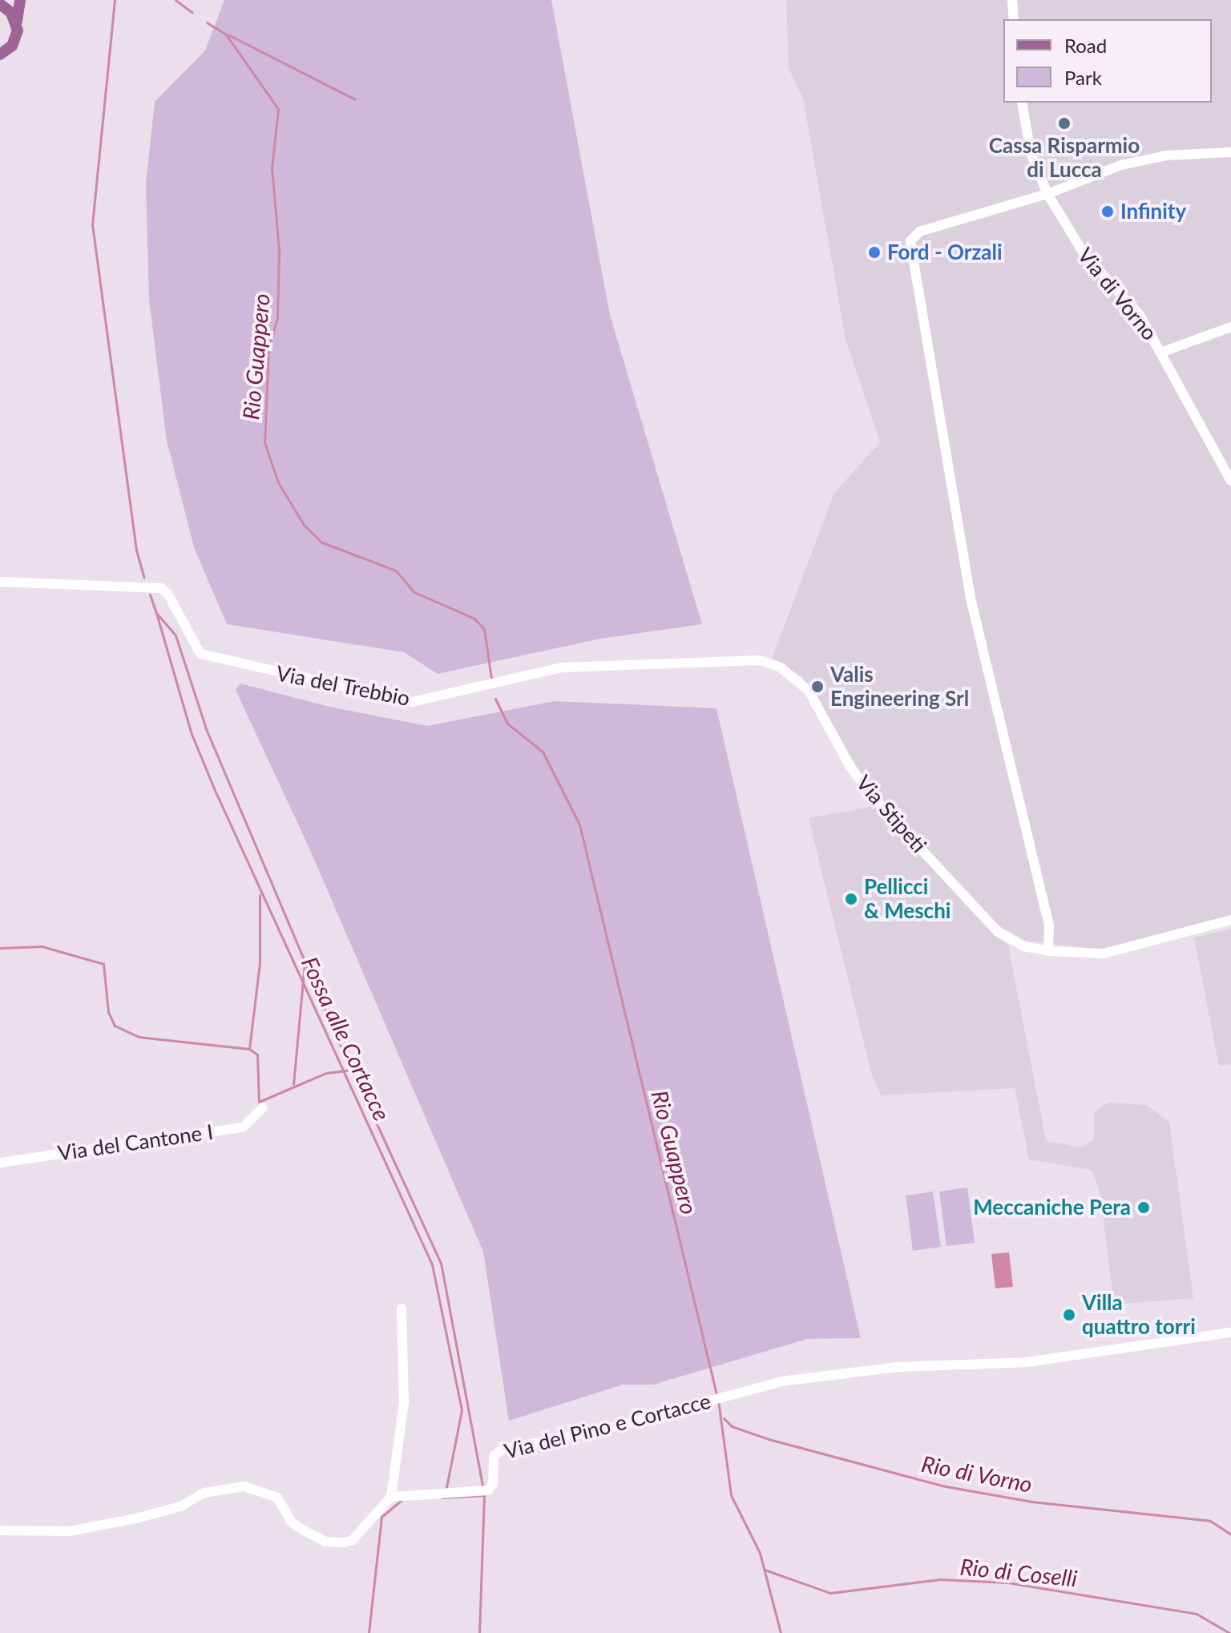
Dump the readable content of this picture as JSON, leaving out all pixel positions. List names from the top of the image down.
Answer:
{
  "streets": {
    "street": [
      "Via di Vorno",
      "Via del Trebbio",
      "Via Stipeti",
      "Via del Cantone I",
      "Via del Pino e Cortacce"
    ]
  },
  "crossings": [
    ["Via del Trebbio", "Via Stipeti"]
  ],
  "water": [
    "Rio Guappero",
    "Fossa alle Cortacce",
    "Rio di Vorno",
    "Rio di Coselli"
  ],
  "places": [
    "Cassa Risparmio di Lucca",
    "Infinity",
    "Ford - Orzali",
    "Valis Engineering Srl",
    "Pellicci & Meschi",
    "Meccaniche Pera",
    "Villa quattro torri"
  ],
  "legend": ["Road", "Park"]
}
